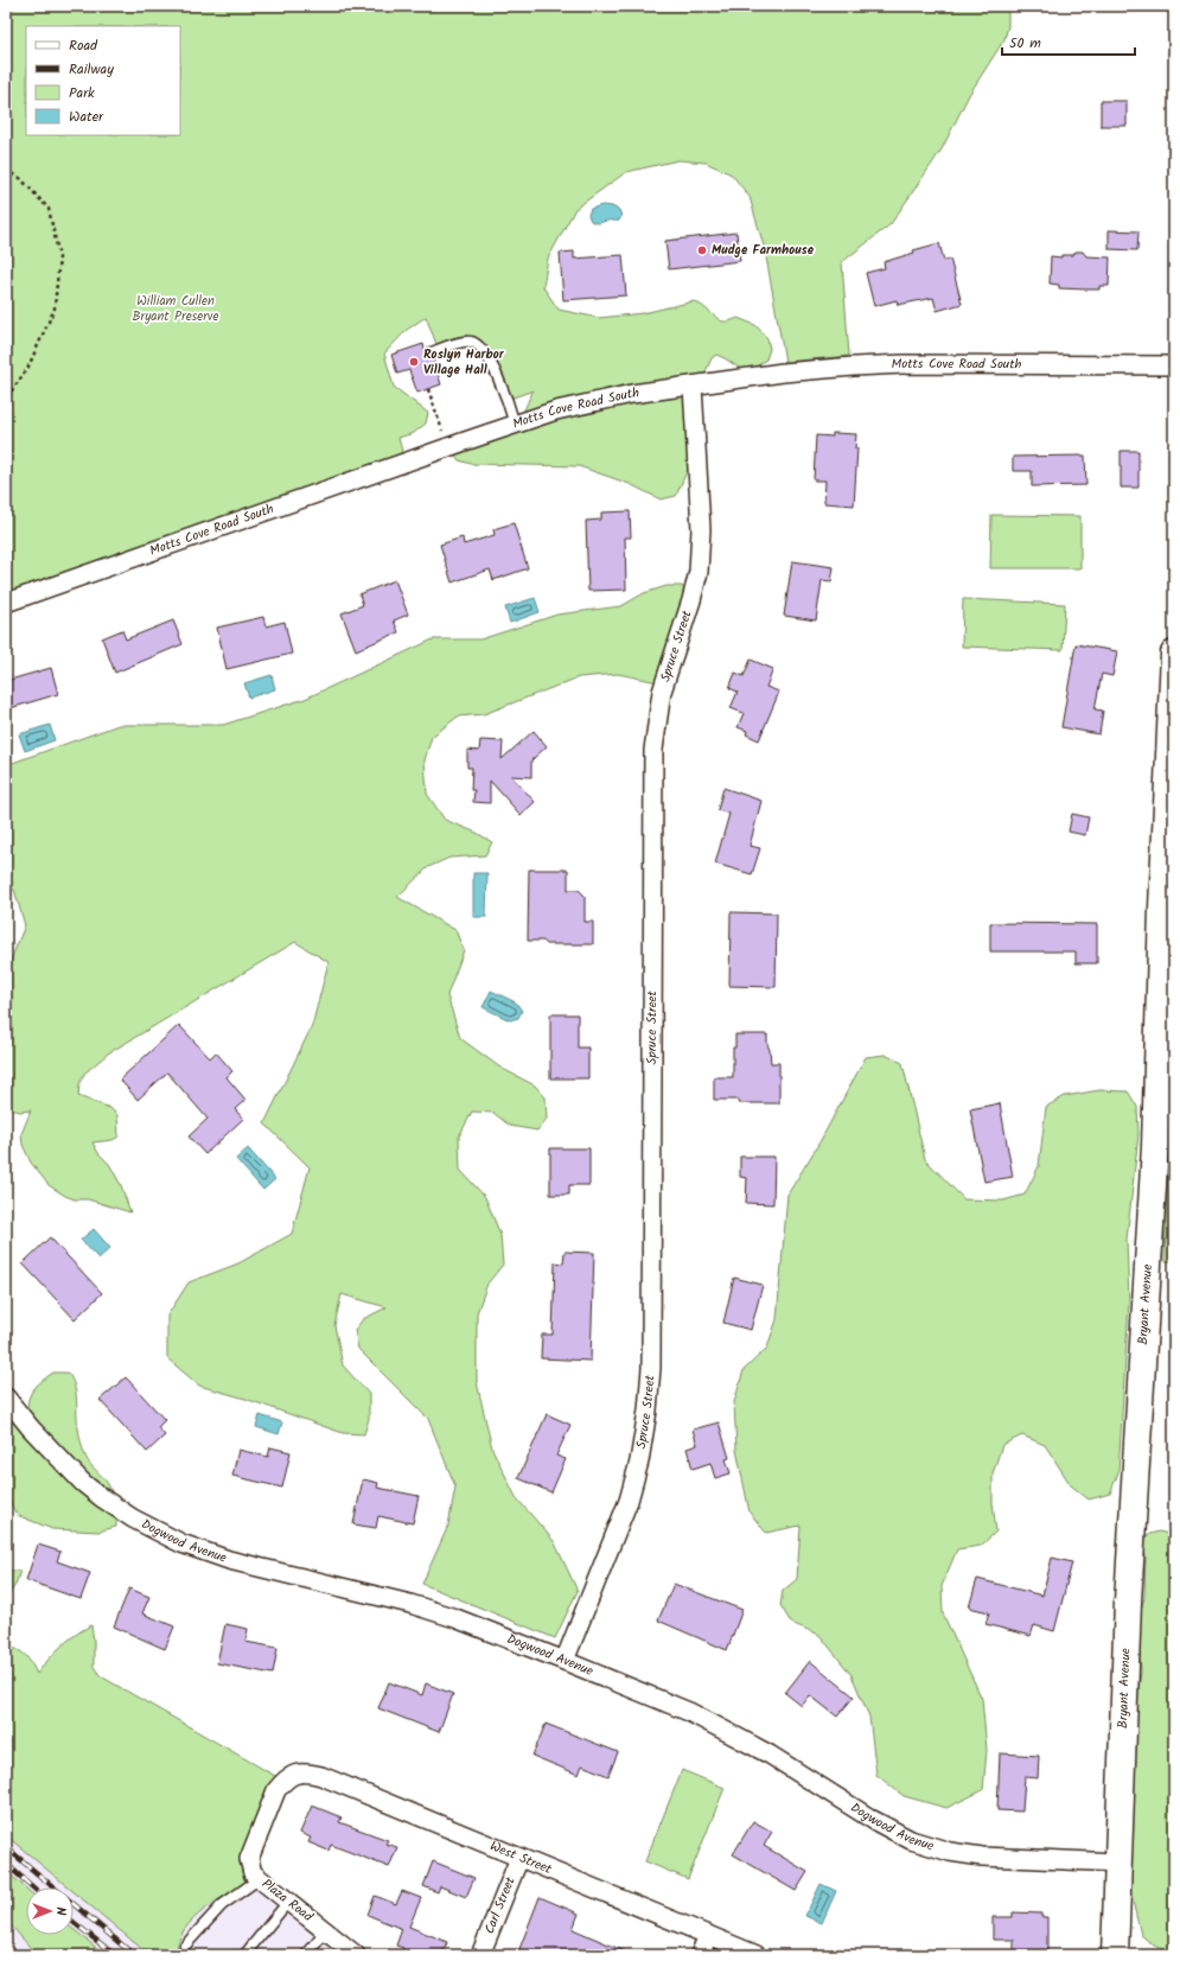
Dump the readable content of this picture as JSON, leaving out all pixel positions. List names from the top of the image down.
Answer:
{
  "streets": {
    "main road": ["Bryant Avenue"],
    "street": [
      "Motts Cove Road South",
      "Spruce Street",
      "Dogwood Avenue",
      "West Street",
      "Plaza Road",
      "Carl Street"
    ]
  },
  "crossings": [
    ["Motts Cove Road South", "Spruce Street"],
    ["Spruce Street", "Dogwood Avenue"],
    ["Bryant Avenue", "Dogwood Avenue"],
    ["West Street", "Plaza Road"],
    ["West Street", "Carl Street"]
  ],
  "parks": ["William Cullen Bryant Preserve"],
  "places": ["Mudge Farmhouse", "Roslyn Harbor Village Hall"],
  "legend": [
    "Road",
    "Railway",
    "Park",
    "Water"
  ],
  "scale_bar": "50 m",
  "north": "right"
}
